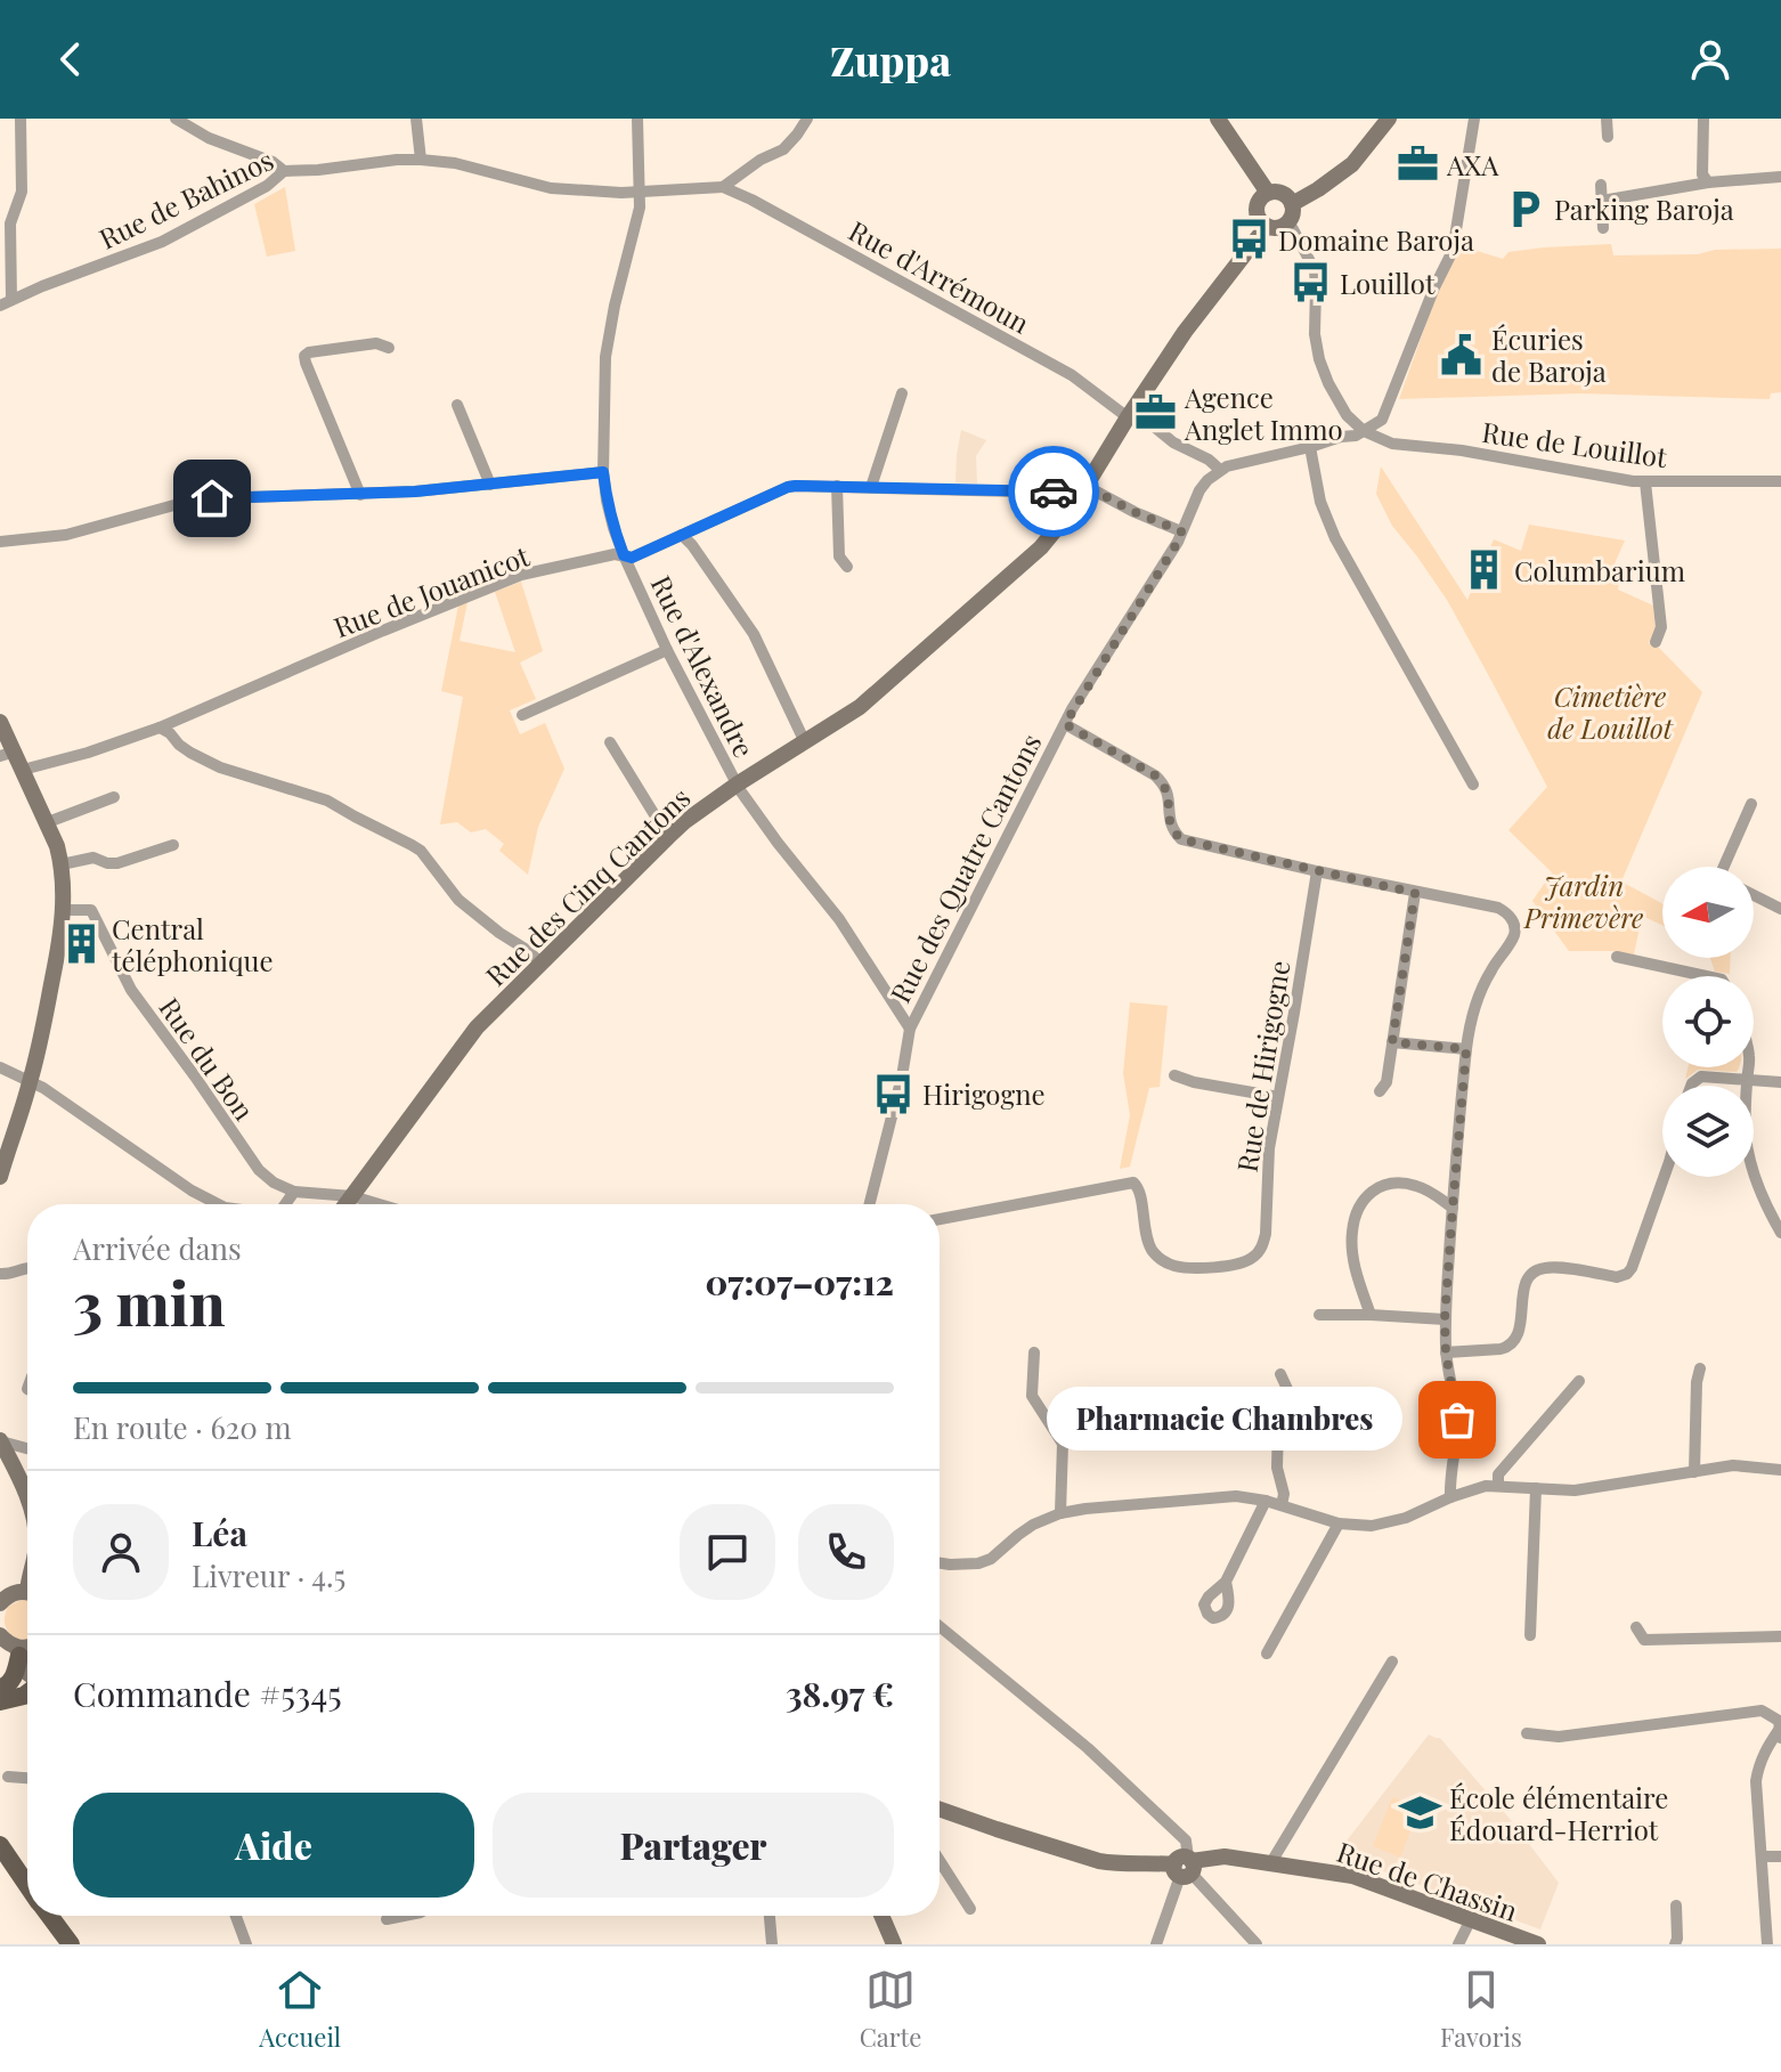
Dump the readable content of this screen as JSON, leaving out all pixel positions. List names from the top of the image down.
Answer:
{
  "streets": {
    "street": [
      "Rue de Bahinos",
      "Rue d'Arrémoun",
      "Rue de Louillot",
      "Rue de Jouanicot",
      "Rue d'Alexandre",
      "Rue des Quatre Cantons",
      "Rue des Cinq Cantons",
      "Rue du Bon",
      "Rue de Hirigogne",
      "Rue de Chassin"
    ]
  },
  "crossings": [
    ["Rue de Bahinos", "Rue d'Arrémoun"],
    ["Rue de Bahinos", "Rue d'Alexandre"],
    ["Rue d'Arrémoun", "Rue des Quatre Cantons"],
    ["Rue d'Arrémoun", "Rue des Cinq Cantons"],
    ["Rue de Jouanicot", "Rue d'Alexandre"],
    ["Rue de Jouanicot", "Rue des Quatre Cantons"],
    ["Rue de Jouanicot", "Rue des Cinq Cantons"],
    ["Rue d'Alexandre", "Rue des Quatre Cantons"],
    ["Rue d'Alexandre", "Rue des Cinq Cantons"]
  ],
  "parks": ["Cimetière de Louillot", "Jardin Primevère"],
  "places": {
    "office": ["AXA", "Agence Anglet Immo"],
    "parking": ["Parking Baroja"],
    "bus stop": ["Domaine Baroja", "Louillot", "Hirigogne"],
    "public building": ["Écuries de Baroja"],
    "building": ["Columbarium", "Central téléphonique"],
    "other": ["Pharmacie Chambres"],
    "school or university": ["École élémentaire Édouard-Herriot"]
  },
  "north": "left",
  "page": {
    "header": "Zuppa",
    "heading": ["3 min", "Arrivée dans", "07:07–07:12"],
    "panel": [
      "Léa",
      "Livreur · 4.5",
      "Commande #5345",
      "38.97 €"
    ],
    "bar": "En route · 620 m",
    "bubble": "Pharmacie Chambres",
    "buttons": ["Aide", "Partager"],
    "tabs": ["Accueil", "Carte", "Favoris"]
  }
}
